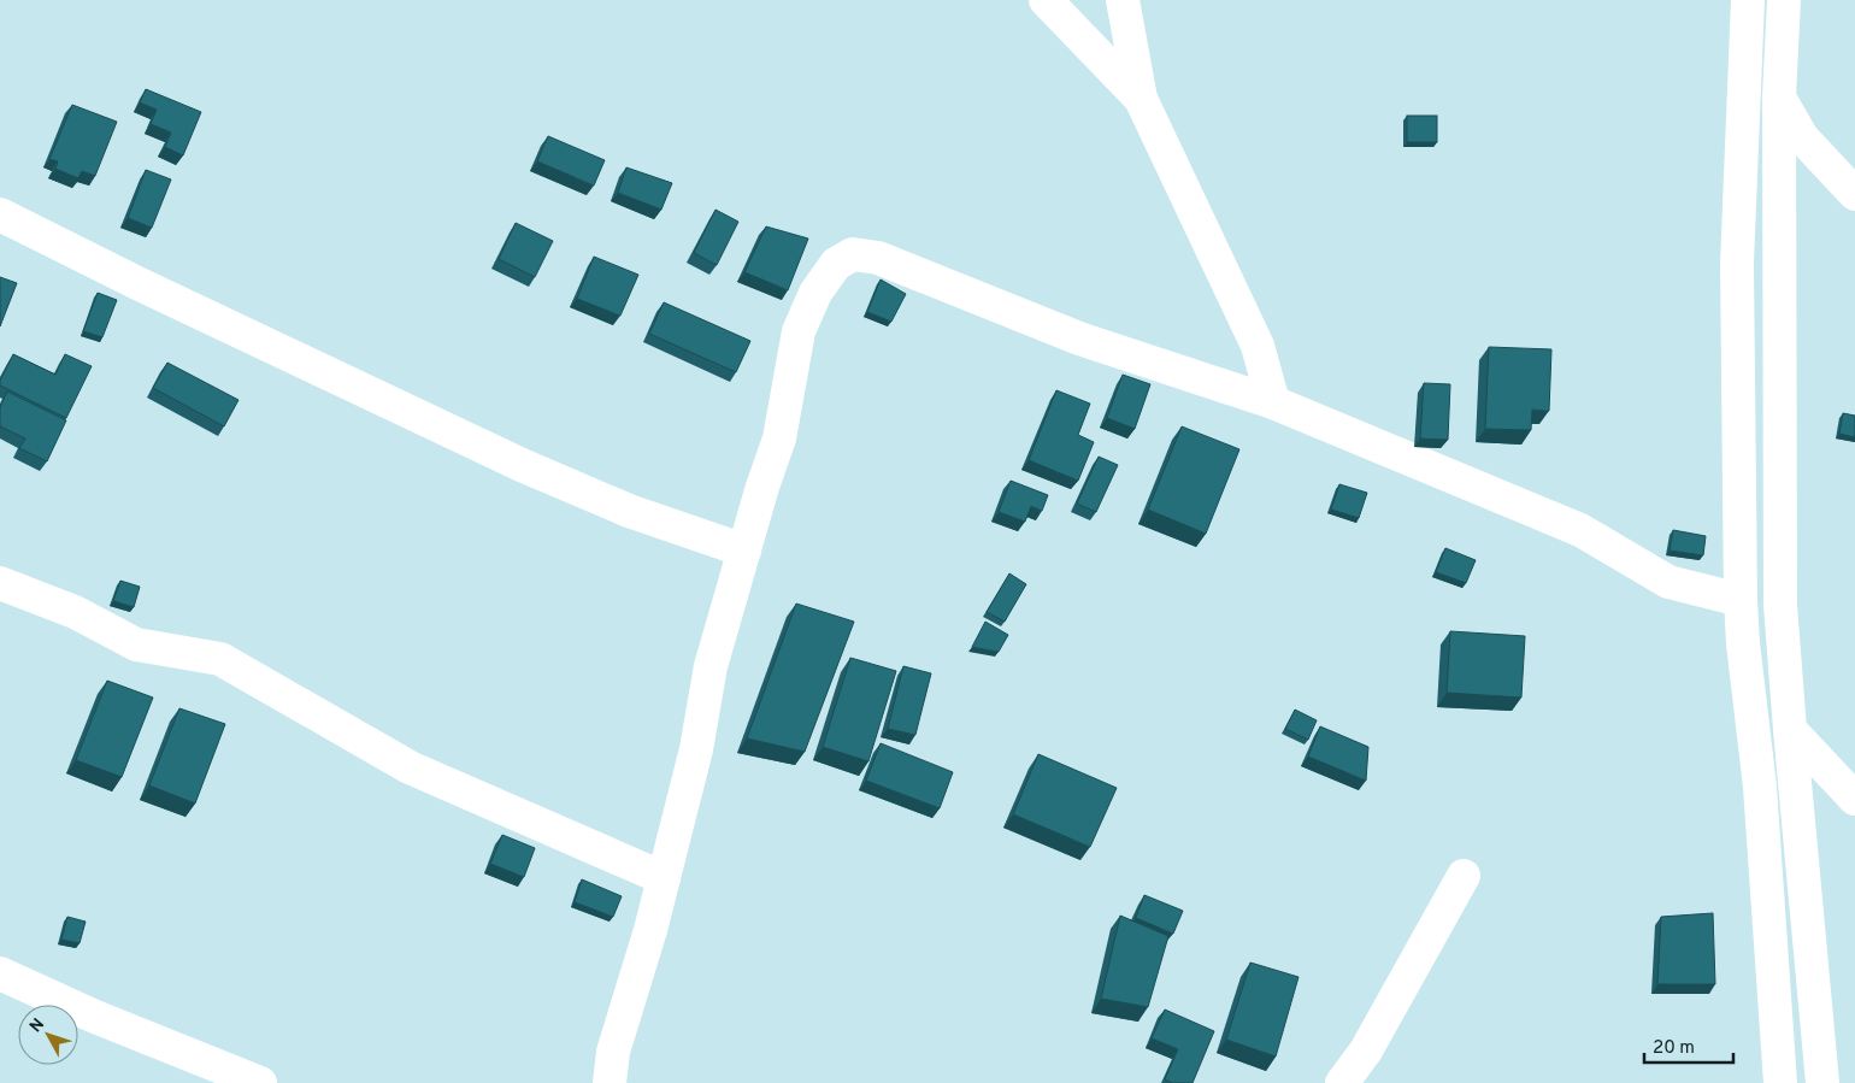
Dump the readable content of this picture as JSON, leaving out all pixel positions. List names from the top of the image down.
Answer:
{
  "scale_bar": "20 m",
  "north": "top left"
}
